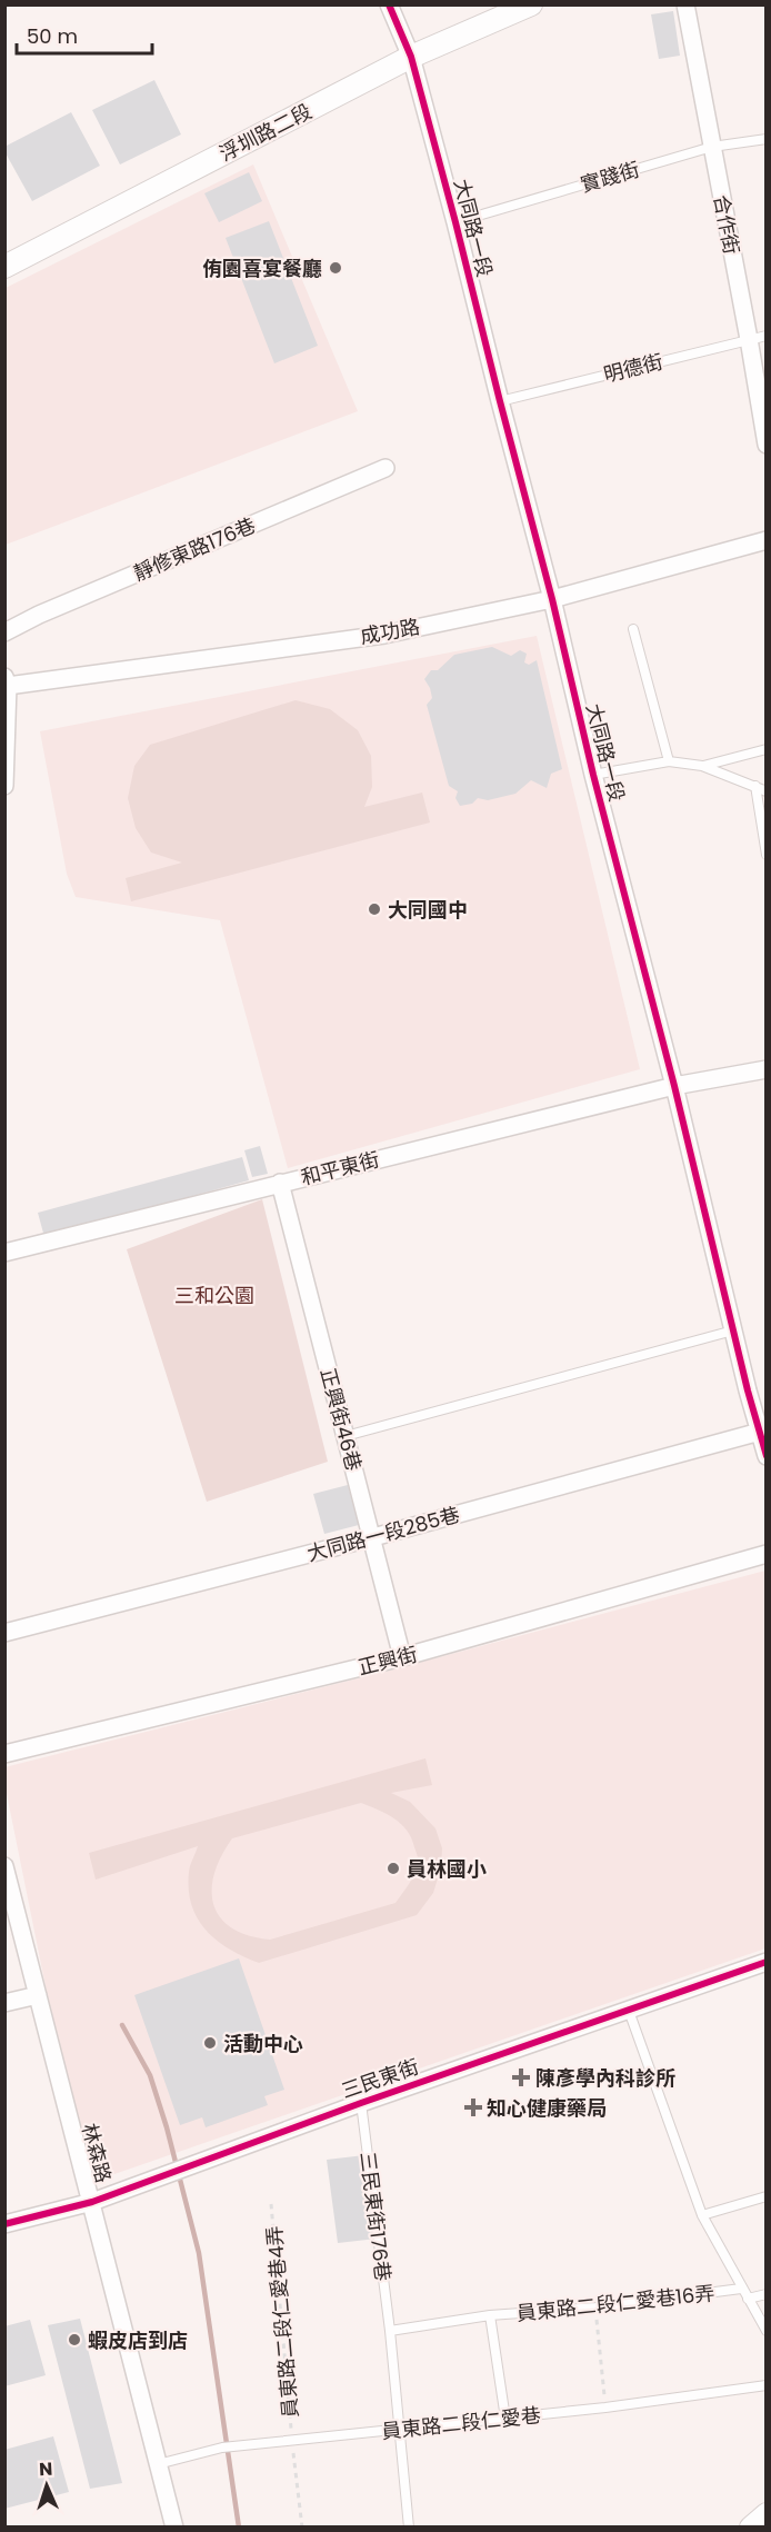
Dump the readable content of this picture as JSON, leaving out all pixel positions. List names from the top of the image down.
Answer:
{
  "streets": {
    "street": [
      "浮圳路二段",
      "合作街",
      "大同路一段",
      "靜修東路176巷",
      "成功路",
      "和平東街",
      "正興街46巷",
      "大同路一段285巷",
      "正興街",
      "三民東街",
      "林森路"
    ],
    "lane": [
      "實踐街",
      "明德街",
      "三民東街176巷",
      "員東路二段仁愛巷16弄",
      "員東路二段仁愛巷"
    ],
    "path": ["員東路二段仁愛巷4弄"]
  },
  "crossings": [
    ["浮圳路二段", "大同路一段"],
    ["實踐街", "合作街"],
    ["實踐街", "大同路一段"],
    ["合作街", "明德街"],
    ["大同路一段", "明德街"],
    ["大同路一段", "成功路"],
    ["大同路一段", "和平東街"],
    ["大同路一段", "大同路一段285巷"],
    ["和平東街", "正興街46巷"],
    ["正興街46巷", "大同路一段285巷"],
    ["正興街46巷", "正興街"],
    ["三民東街", "林森路"],
    ["三民東街", "三民東街176巷"],
    ["林森路", "員東路二段仁愛巷"],
    ["三民東街176巷", "員東路二段仁愛巷16弄"],
    ["三民東街176巷", "員東路二段仁愛巷"],
    ["員東路二段仁愛巷4弄", "員東路二段仁愛巷"]
  ],
  "parks": ["三和公園"],
  "places": {
    "other": [
      "侑園喜宴餐廳",
      "大同國中",
      "員林國小",
      "活動中心",
      "蝦皮店到店"
    ],
    "health": ["陳彥學內科診所", "知心健康藥局"]
  },
  "scale_bar": "50 m",
  "north": "top"
}
